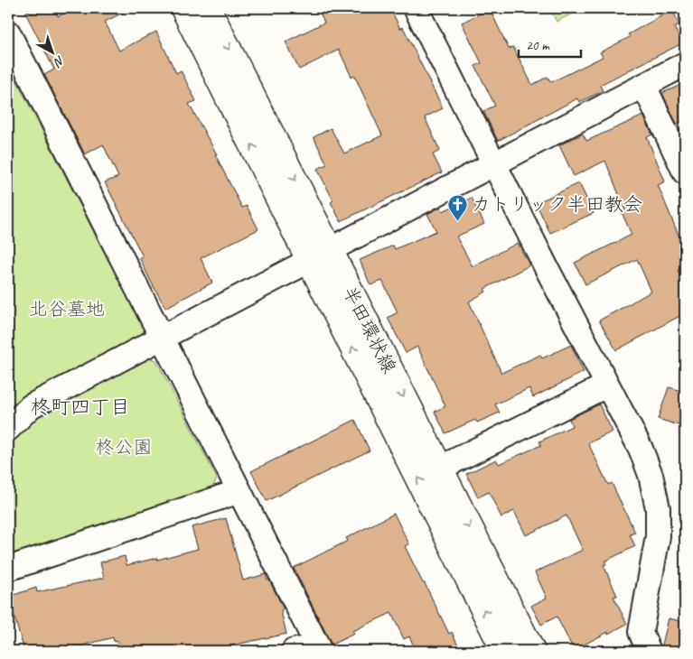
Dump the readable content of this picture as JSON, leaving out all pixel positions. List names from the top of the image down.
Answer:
{
  "streets": {
    "main road": ["半田環状線"]
  },
  "districts": ["柊町四丁目"],
  "parks": ["北谷墓地", "柊公園"],
  "places": {
    "church": ["カトリック半田教会"]
  },
  "scale_bar": "20 m",
  "north": "bottom right"
}
